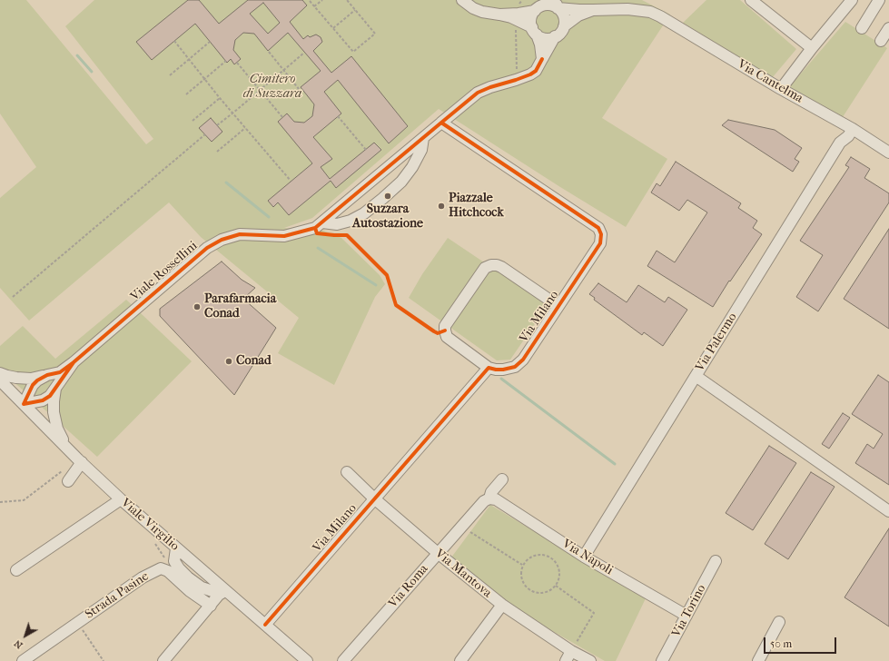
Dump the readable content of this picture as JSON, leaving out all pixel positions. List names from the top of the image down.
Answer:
{
  "streets": {
    "street": [
      "Via Cantelma",
      "Viale Rossellini",
      "Via Milano",
      "Via Palermo",
      "Viale Virgilio",
      "Via Napoli",
      "Via Mantova",
      "Via Roma",
      "Strada Pasine",
      "Via Torino"
    ]
  },
  "crossings": [
    ["Via Cantelma", "Via Palermo"],
    ["Viale Rossellini", "Via Milano"],
    ["Via Milano", "Viale Virgilio"],
    ["Via Milano", "Via Mantova"],
    ["Via Palermo", "Via Napoli"],
    ["Via Napoli", "Via Roma"],
    ["Via Napoli", "Via Torino"],
    ["Via Mantova", "Via Roma"]
  ],
  "parks": ["Cimitero di Suzzara"],
  "places": [
    "Suzzara Autostazione",
    "Piazzale Hitchcock",
    "Parafarmacia Conad",
    "Conad"
  ],
  "scale_bar": "50 m",
  "north": "bottom left"
}
